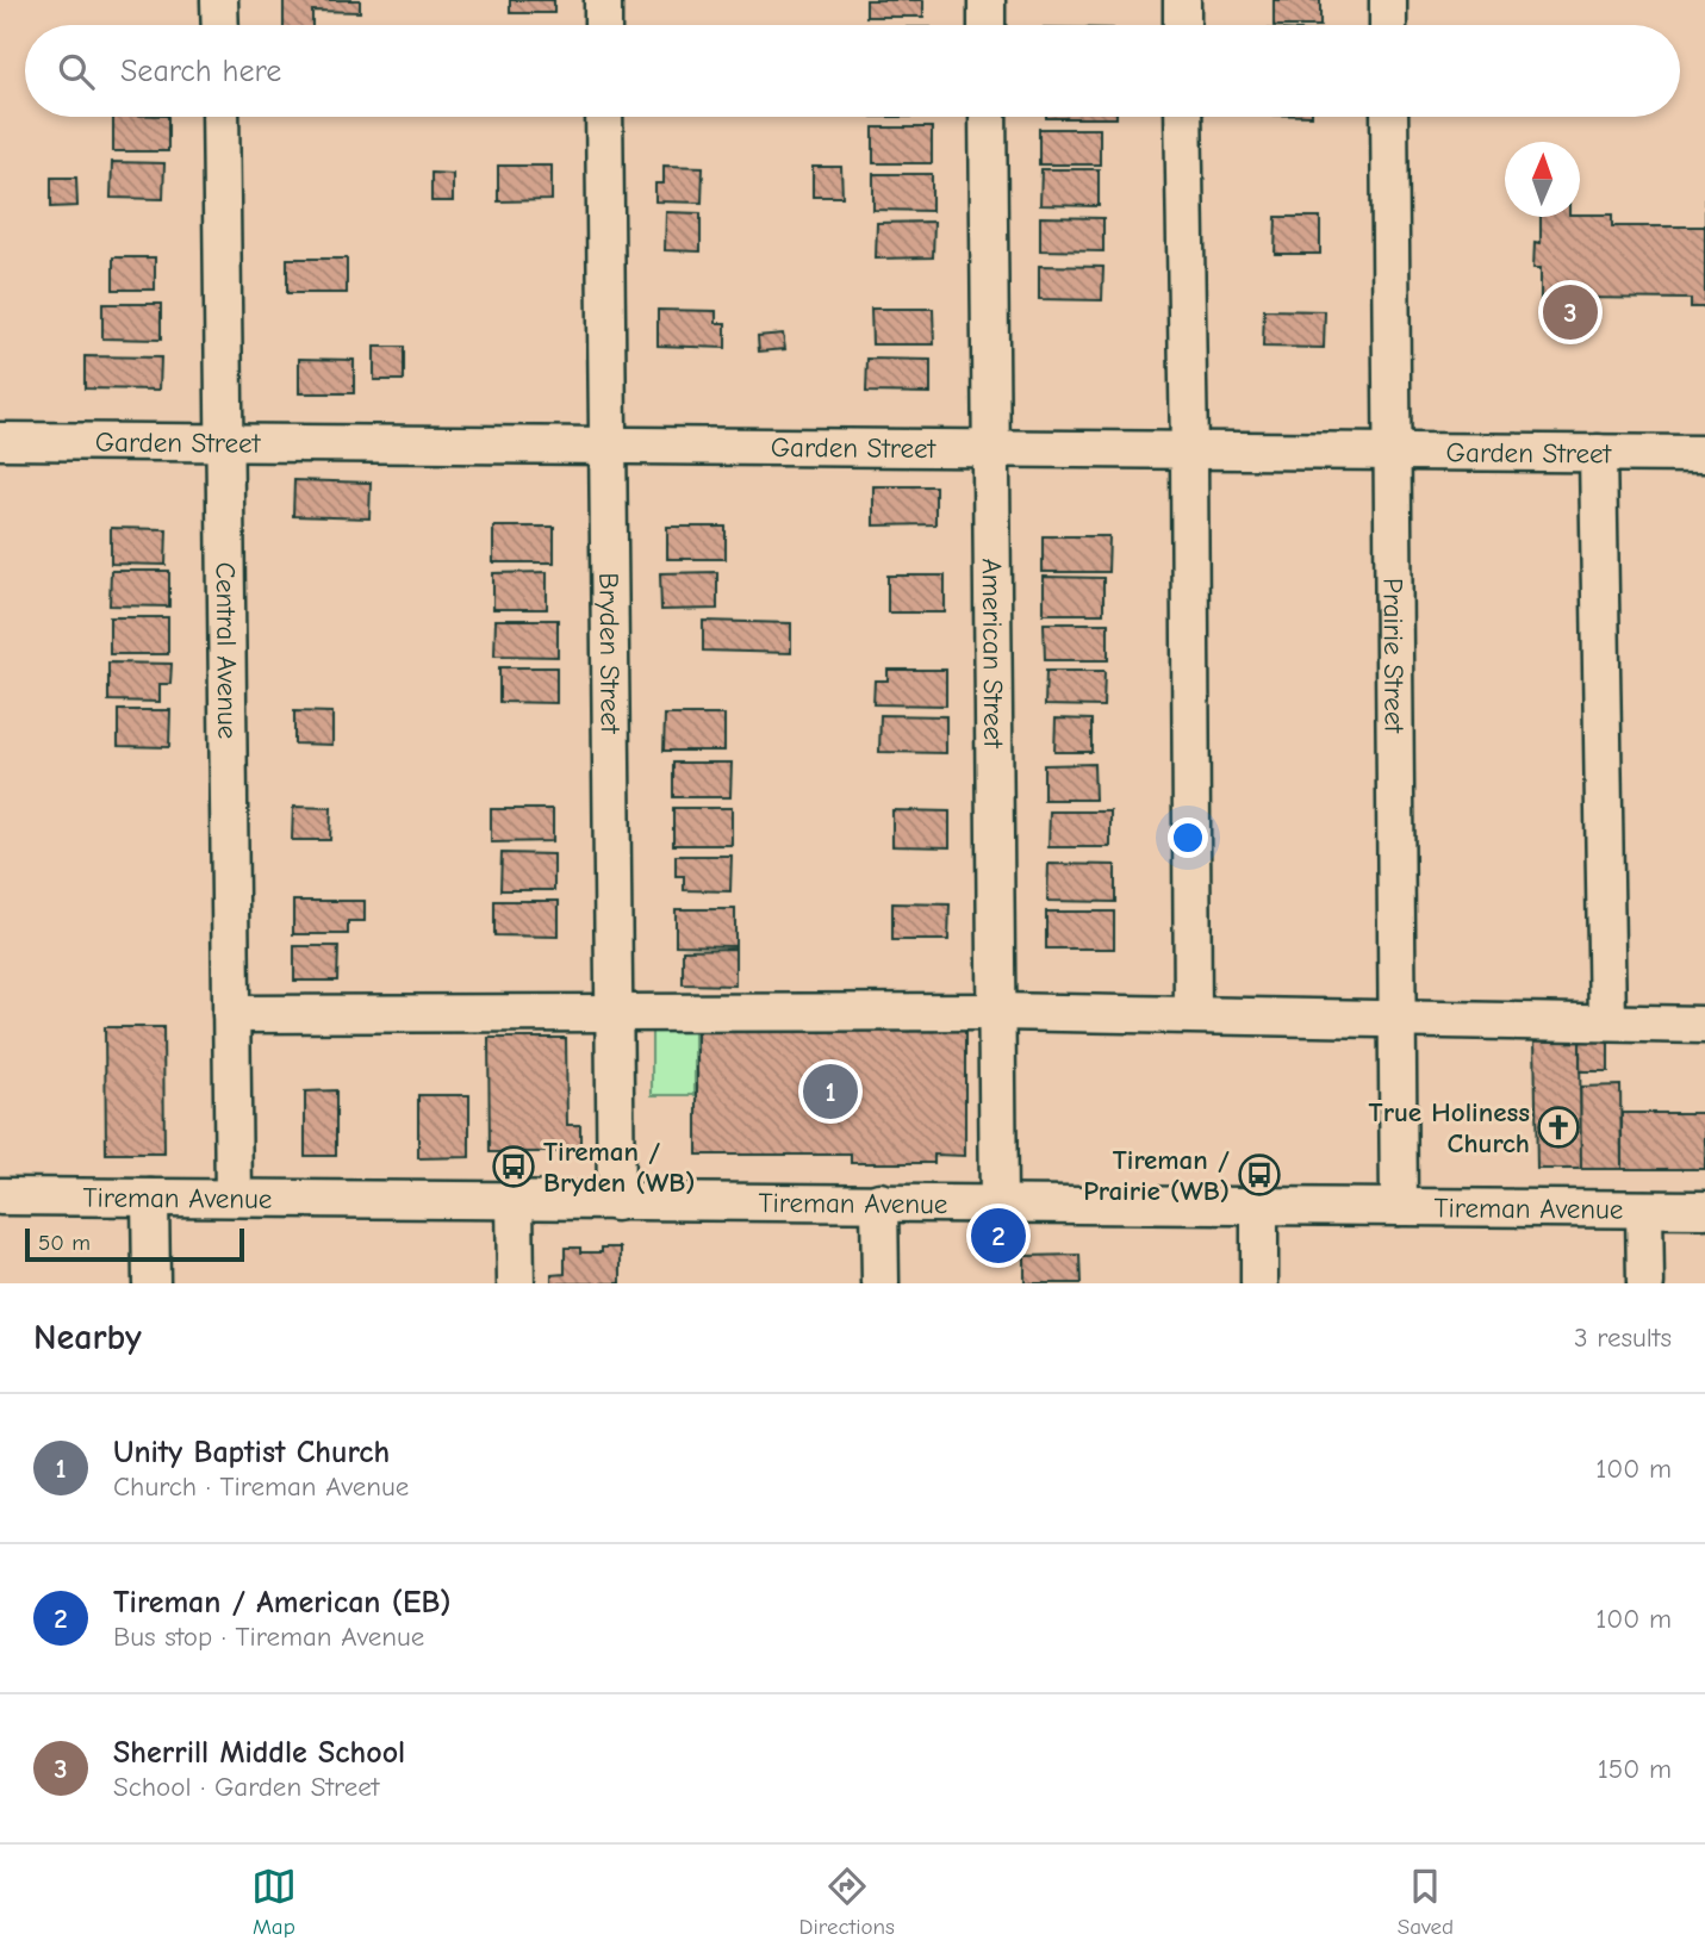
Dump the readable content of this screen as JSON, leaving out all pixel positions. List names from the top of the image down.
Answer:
{
  "streets": {
    "street": [
      "Garden Street",
      "Central Avenue",
      "Bryden Street",
      "American Street",
      "Prairie Street",
      "Tireman Avenue"
    ]
  },
  "crossings": [
    ["Garden Street", "Central Avenue"],
    ["Garden Street", "Bryden Street"],
    ["Garden Street", "American Street"],
    ["Garden Street", "Prairie Street"],
    ["Central Avenue", "Tireman Avenue"],
    ["Bryden Street", "Tireman Avenue"],
    ["American Street", "Tireman Avenue"],
    ["Prairie Street", "Tireman Avenue"]
  ],
  "places": {
    "church": ["True Holiness Church"],
    "bus stop": ["Tireman / Bryden (WB)", "Tireman / Prairie (WB)"]
  },
  "scale_bar": "50 m",
  "north": "top",
  "page": {
    "search": "Search here",
    "pins": ["3", "1", "2"],
    "scale": "50 m",
    "heading": ["Nearby", "3 results"],
    "list": [
      {
        "mark": "1",
        "name": "Unity Baptist Church",
        "note": "Church · Tireman Avenue",
        "value": "100 m"
      },
      {
        "mark": "2",
        "name": "Tireman / American (EB)",
        "note": "Bus stop · Tireman Avenue",
        "value": "100 m"
      },
      {
        "mark": "3",
        "name": "Sherrill Middle School",
        "note": "School · Garden Street",
        "value": "150 m"
      }
    ],
    "nav": ["Map", "Directions", "Saved"]
  }
}
